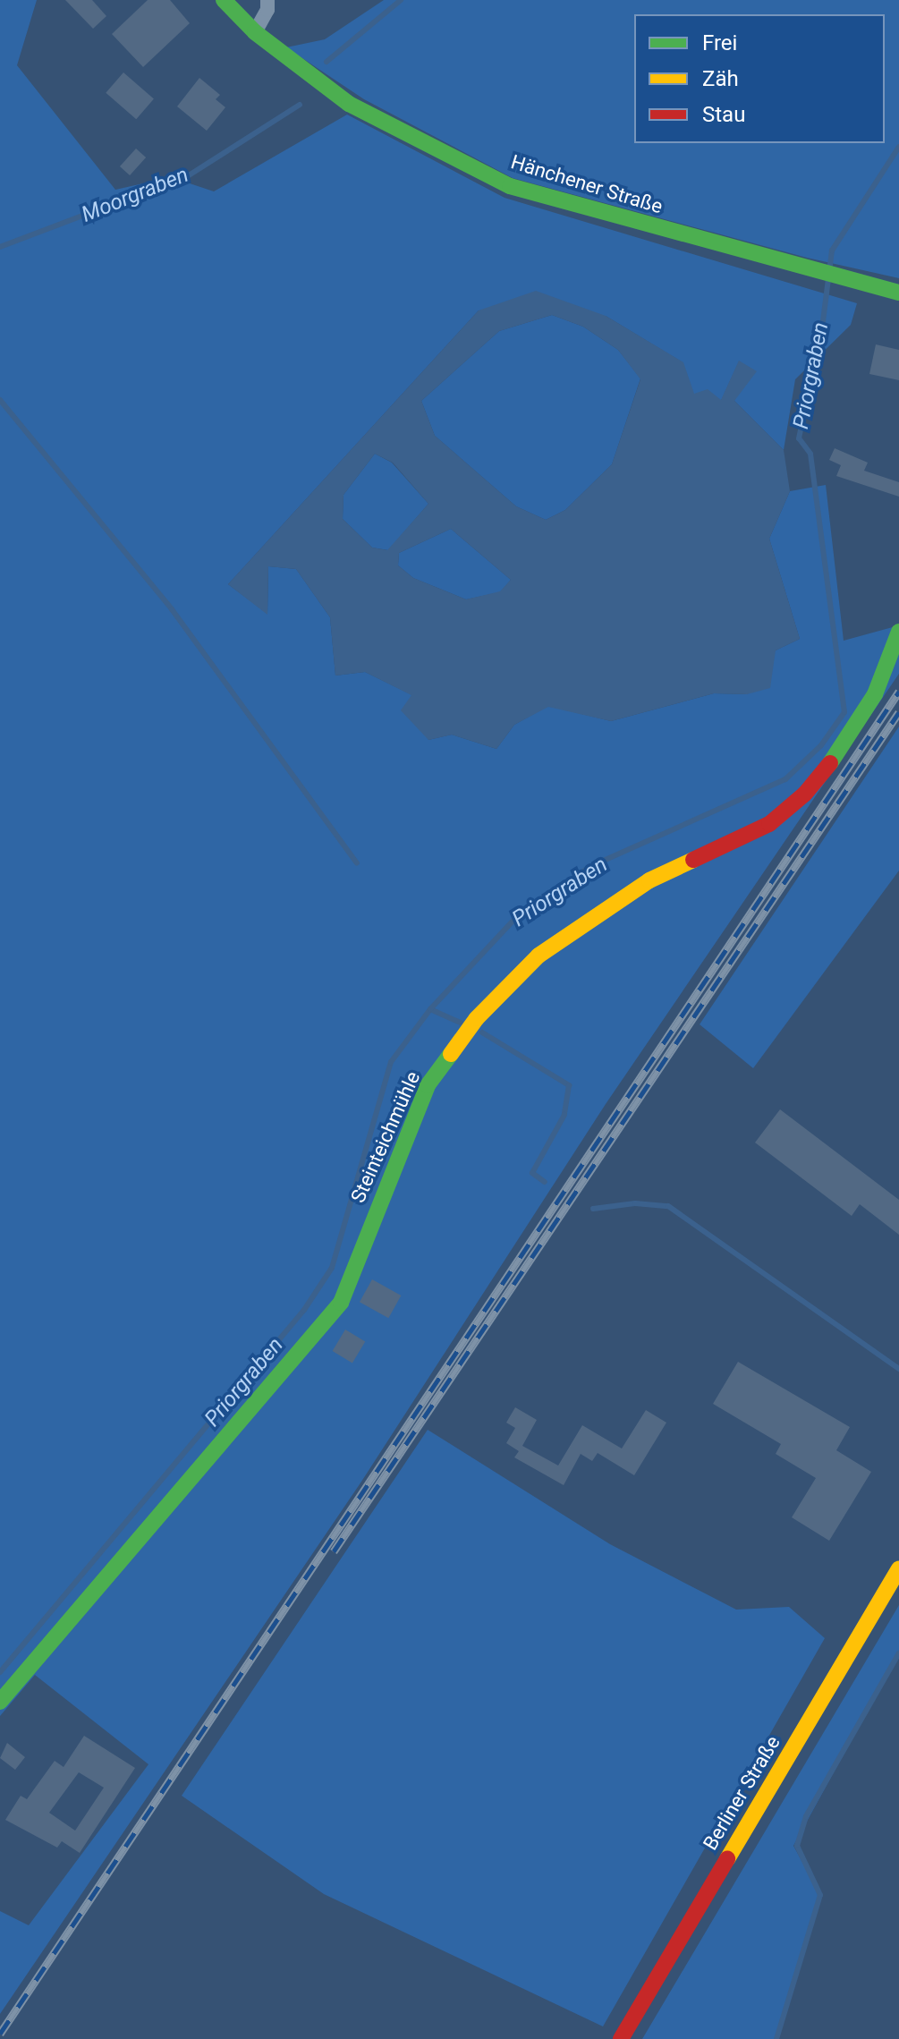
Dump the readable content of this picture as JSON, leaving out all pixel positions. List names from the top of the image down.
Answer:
{
  "streets": {
    "street": ["Hänchener Straße", "Steinteichmühle", "Berliner Straße"]
  },
  "water": ["Moorgraben", "Priorgraben"],
  "legend": ["Frei", "Zäh", "Stau"]
}
